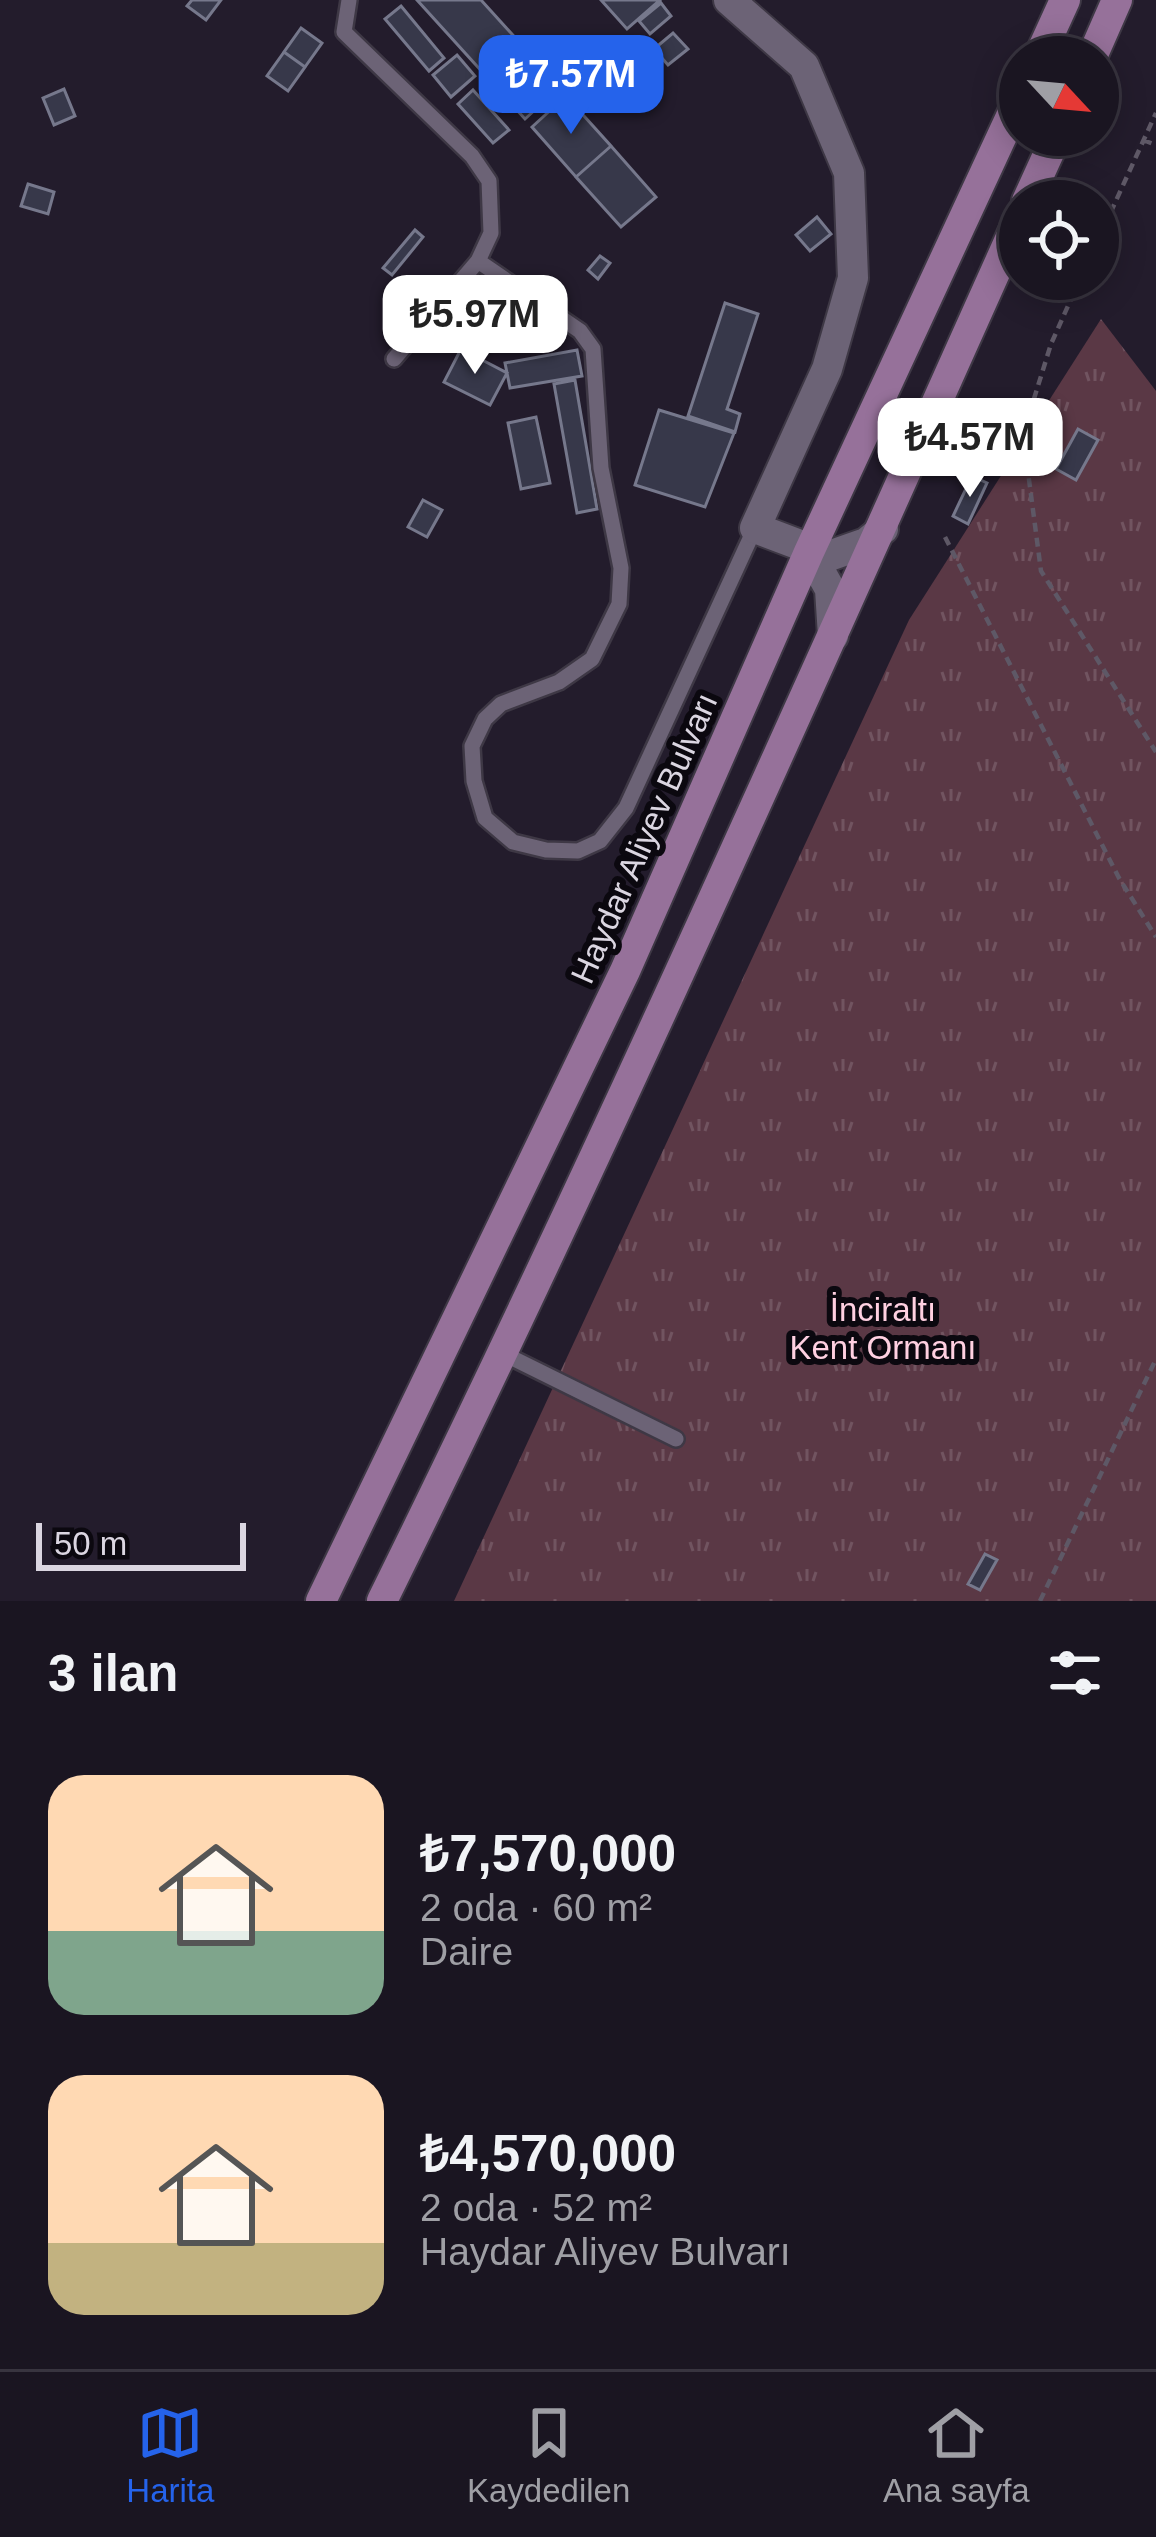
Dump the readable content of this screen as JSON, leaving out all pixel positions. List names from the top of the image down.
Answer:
{
  "streets": {
    "main road": ["Haydar Aliyev Bulvarı"]
  },
  "parks": ["İnciraltı Kent Ormanı"],
  "scale_bar": "50 m",
  "north": "bottom right",
  "page": {
    "price": ["₺7.57M", "₺5.97M", "₺4.57M"],
    "scale": "50 m",
    "heading": "3 ilan",
    "list": [
      {
        "name": "₺7,570,000",
        "note": "2 oda · 60 m² · Daire"
      },
      {
        "name": "₺4,570,000",
        "note": "2 oda · 52 m² · Haydar Aliyev Bulvarı"
      }
    ],
    "tabs": ["Harita", "Kaydedilen", "Ana sayfa"]
  }
}
